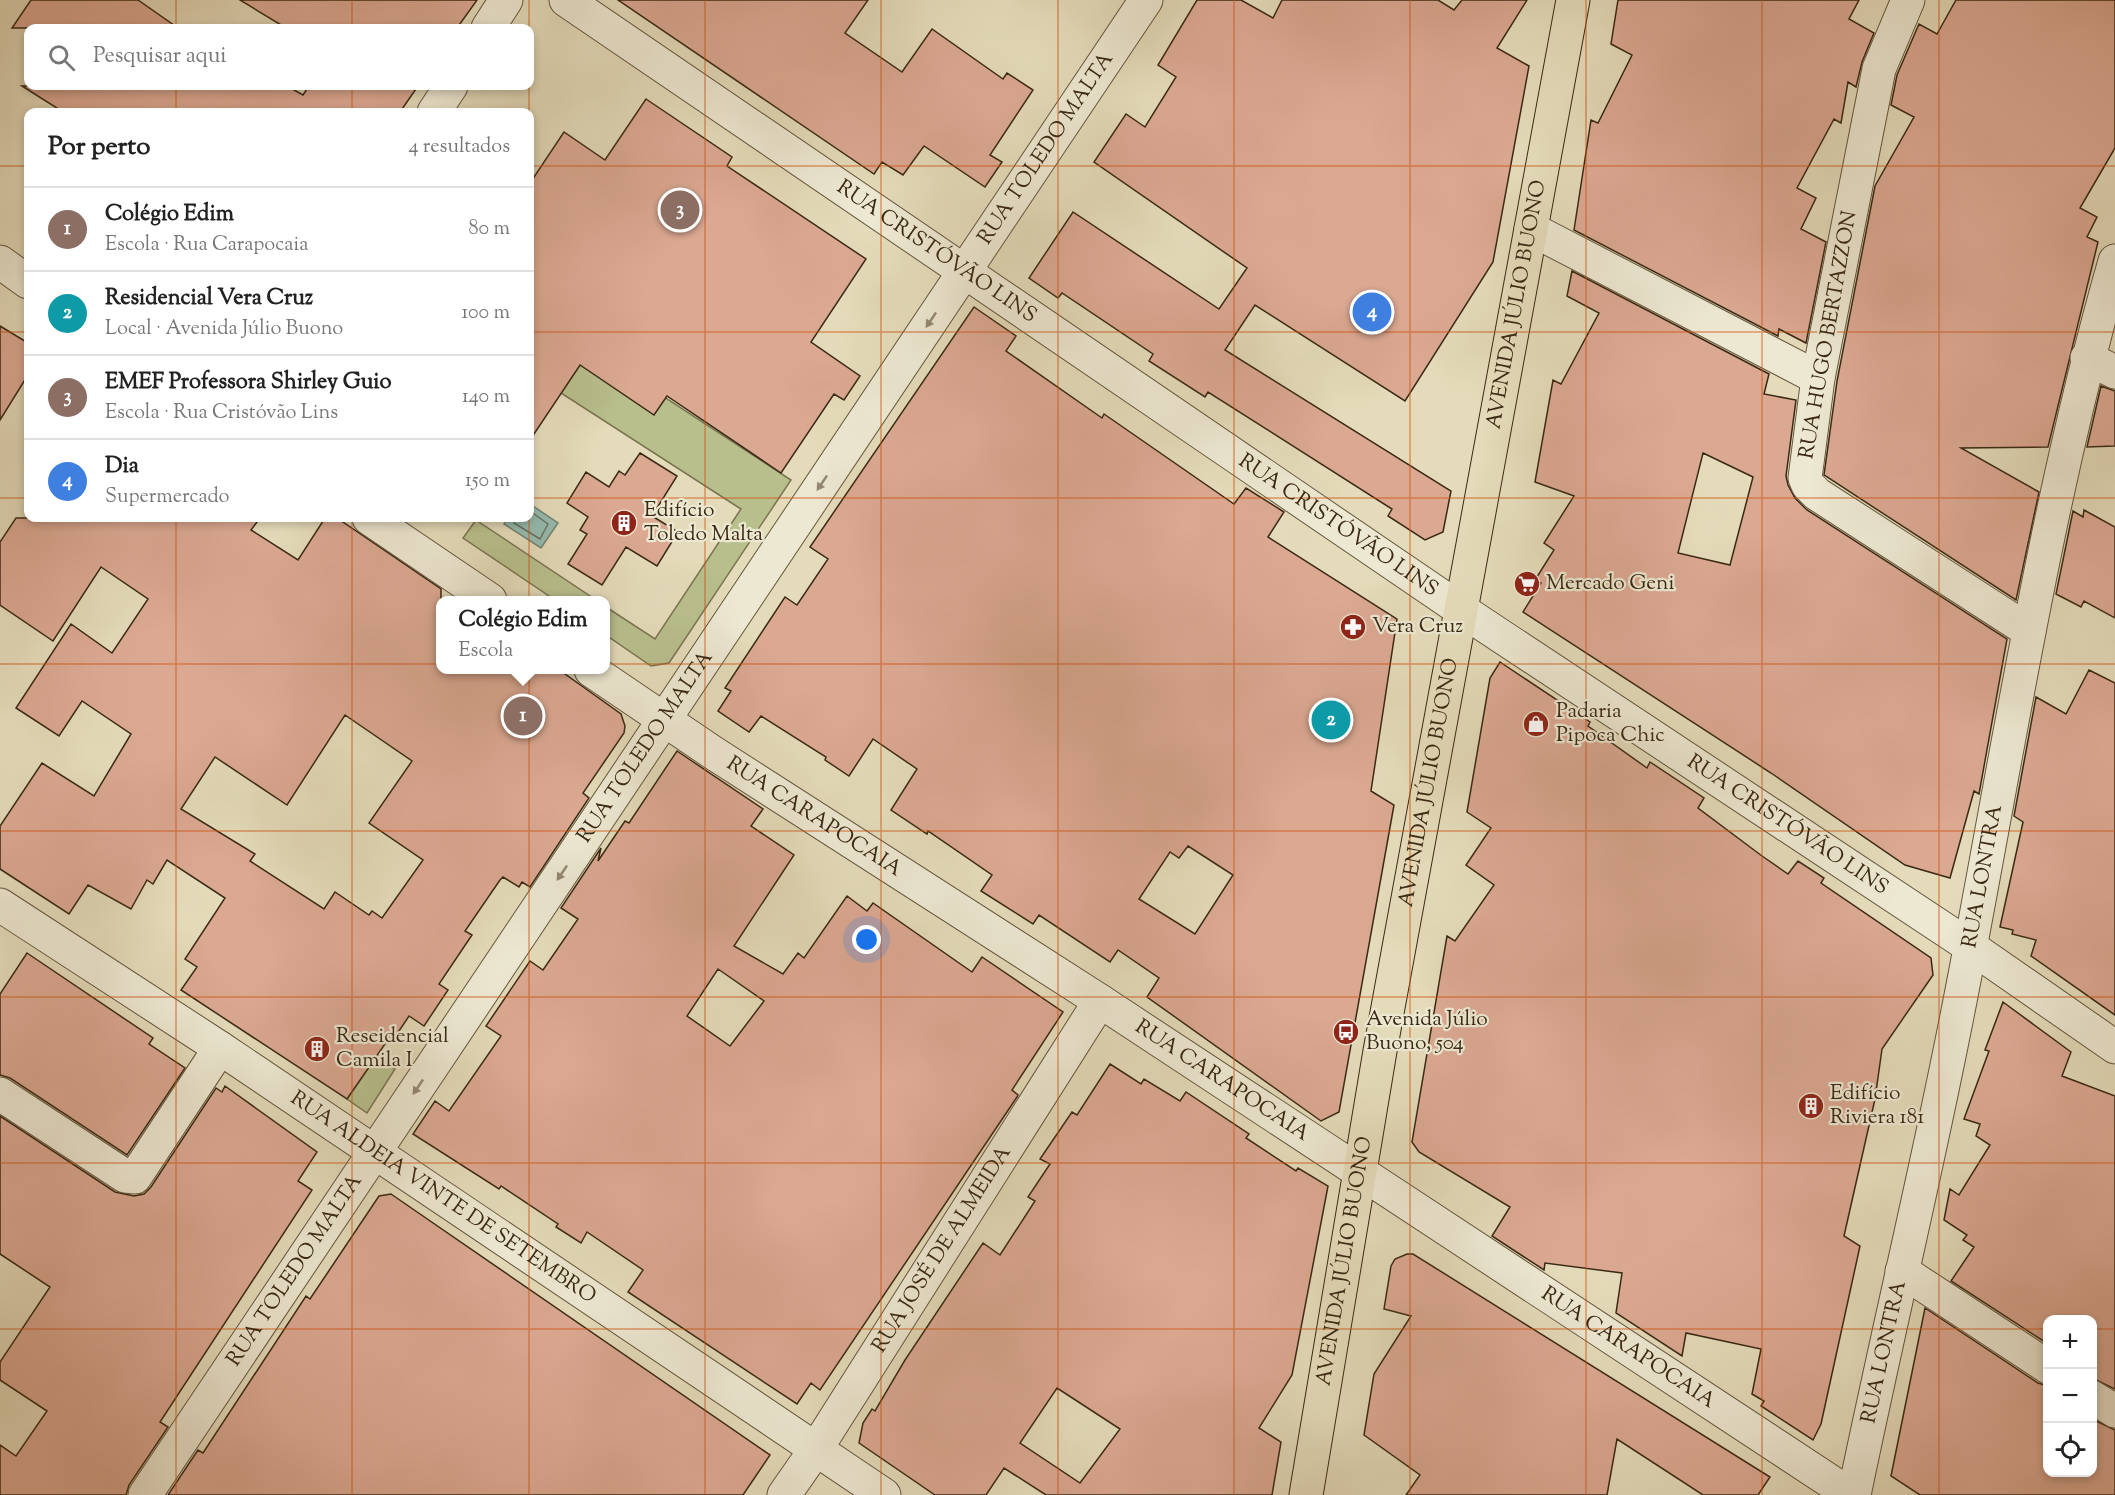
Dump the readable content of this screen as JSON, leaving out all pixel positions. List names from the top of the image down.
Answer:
{
  "streets": {
    "main road": ["AVENIDA JÚLIO BUONO"],
    "street": [
      "RUA TOLEDO MALTA",
      "RUA CRISTÓVÃO LINS",
      "RUA HUGO BERTAZZON",
      "RUA CARAPOCAIA",
      "RUA LONTRA",
      "RUA ALDEIA VINTE DE SETEMBRO",
      "RUA JOSÉ DE ALMEIDA"
    ]
  },
  "crossings": [
    ["RUA TOLEDO MALTA", "RUA CRISTÓVÃO LINS"],
    ["RUA TOLEDO MALTA", "RUA CARAPOCAIA"],
    ["RUA TOLEDO MALTA", "RUA ALDEIA VINTE DE SETEMBRO"],
    ["RUA CRISTÓVÃO LINS", "AVENIDA JÚLIO BUONO"],
    ["RUA CRISTÓVÃO LINS", "RUA LONTRA"],
    ["AVENIDA JÚLIO BUONO", "RUA CARAPOCAIA"],
    ["RUA HUGO BERTAZZON", "RUA LONTRA"],
    ["RUA CARAPOCAIA", "RUA LONTRA"],
    ["RUA CARAPOCAIA", "RUA JOSÉ DE ALMEIDA"],
    ["RUA ALDEIA VINTE DE SETEMBRO", "RUA JOSÉ DE ALMEIDA"]
  ],
  "one_way": ["RUA TOLEDO MALTA"],
  "places": {
    "building": ["Edifício Toledo Malta", "Reseidencial Camila I", "Edifício Riviera 181"],
    "supermarket": ["Mercado Geni"],
    "pharmacy": ["Vera Cruz"],
    "shop": ["Padaria Pipoca Chic"],
    "bus stop": ["Avenida Júlio Buono, 504"]
  },
  "page": {
    "search": "Pesquisar aqui",
    "heading": ["Por perto", "4 resultados"],
    "list": [
      {
        "mark": "1",
        "name": "Colégio Edim",
        "note": "Escola · Rua Carapocaia",
        "value": "80 m"
      },
      {
        "mark": "2",
        "name": "Residencial Vera Cruz",
        "note": "Local · Avenida Júlio Buono",
        "value": "100 m"
      },
      {
        "mark": "3",
        "name": "EMEF Professora Shirley Guio",
        "note": "Escola · Rua Cristóvão Lins",
        "value": "140 m"
      },
      {
        "mark": "4",
        "name": "Dia",
        "note": "Supermercado",
        "value": "150 m"
      }
    ],
    "pins": [
      "3",
      "4",
      "1",
      "2"
    ],
    "popup": ["Colégio Edim", "Escola"],
    "map_buttons": ["+", "−"]
  }
}
